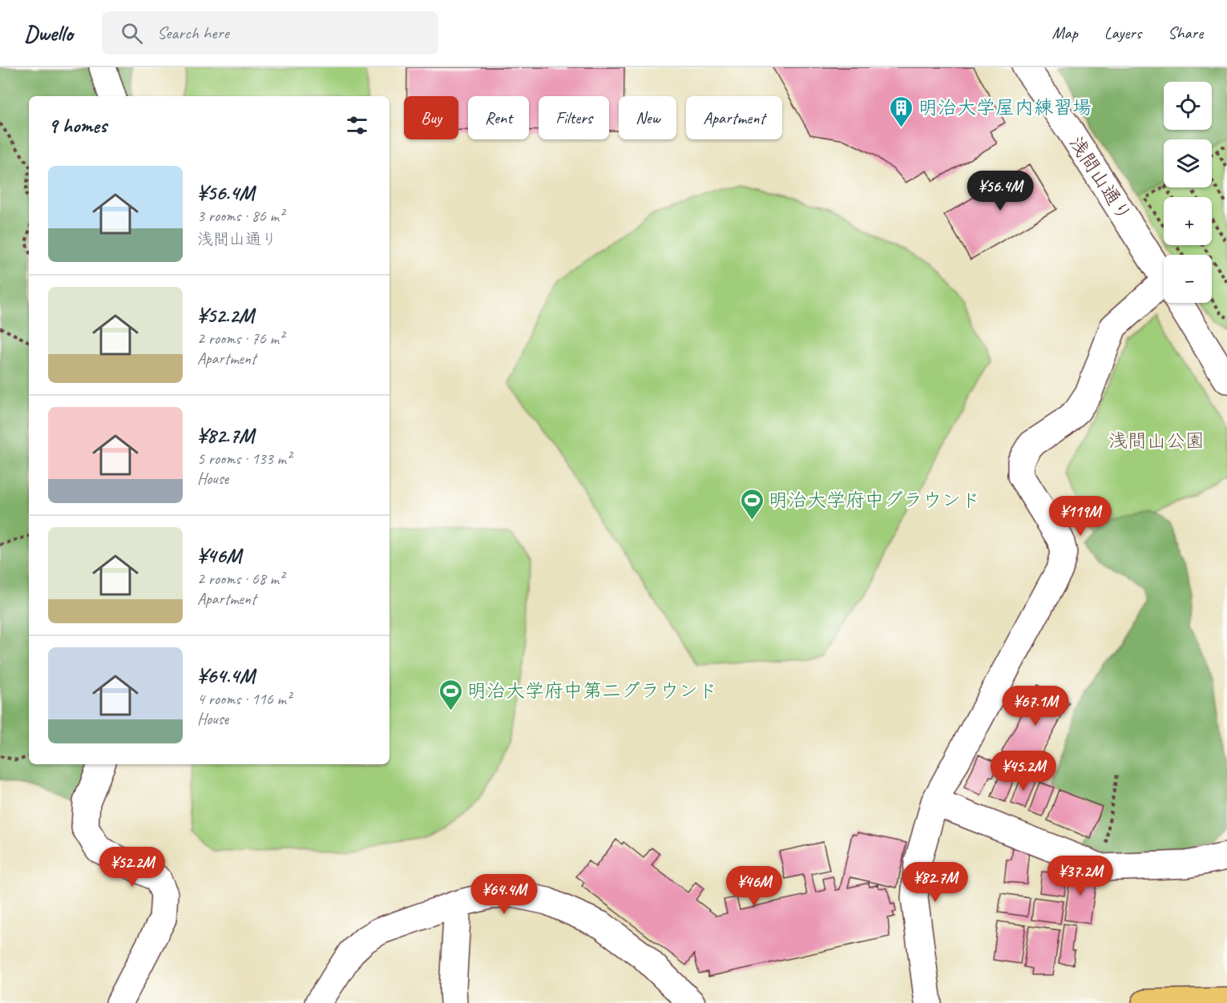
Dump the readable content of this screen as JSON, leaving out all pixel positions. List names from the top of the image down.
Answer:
{
  "streets": {
    "street": ["浅間山通り"]
  },
  "parks": ["浅間山公園"],
  "places": {
    "building": ["明治大学屋内練習場"],
    "sports": ["明治大学府中グラウンド", "明治大学府中第二グラウンド"]
  },
  "page": {
    "header": "Dwello",
    "search": "Search here",
    "nav": ["Map", "Layers", "Share"],
    "map_buttons": ["+", "−"],
    "chip": [
      "Buy",
      "Rent",
      "Filters",
      "New",
      "Apartment"
    ],
    "heading": "9 homes",
    "list": [
      {
        "name": "¥56.4M",
        "note": "3 rooms · 86 m² · 浅間山通り"
      },
      {
        "name": "¥52.2M",
        "note": "2 rooms · 76 m² · Apartment"
      },
      {
        "name": "¥82.7M",
        "note": "5 rooms · 133 m² · House"
      },
      {
        "name": "¥46M",
        "note": "2 rooms · 68 m² · Apartment"
      },
      {
        "name": "¥64.4M",
        "note": "4 rooms · 116 m² · House"
      }
    ],
    "price": [
      "¥56.4M",
      "¥119M",
      "¥67.1M",
      "¥45.2M",
      "¥52.2M",
      "¥37.2M",
      "¥82.7M",
      "¥46M",
      "¥64.4M"
    ]
  }
}
